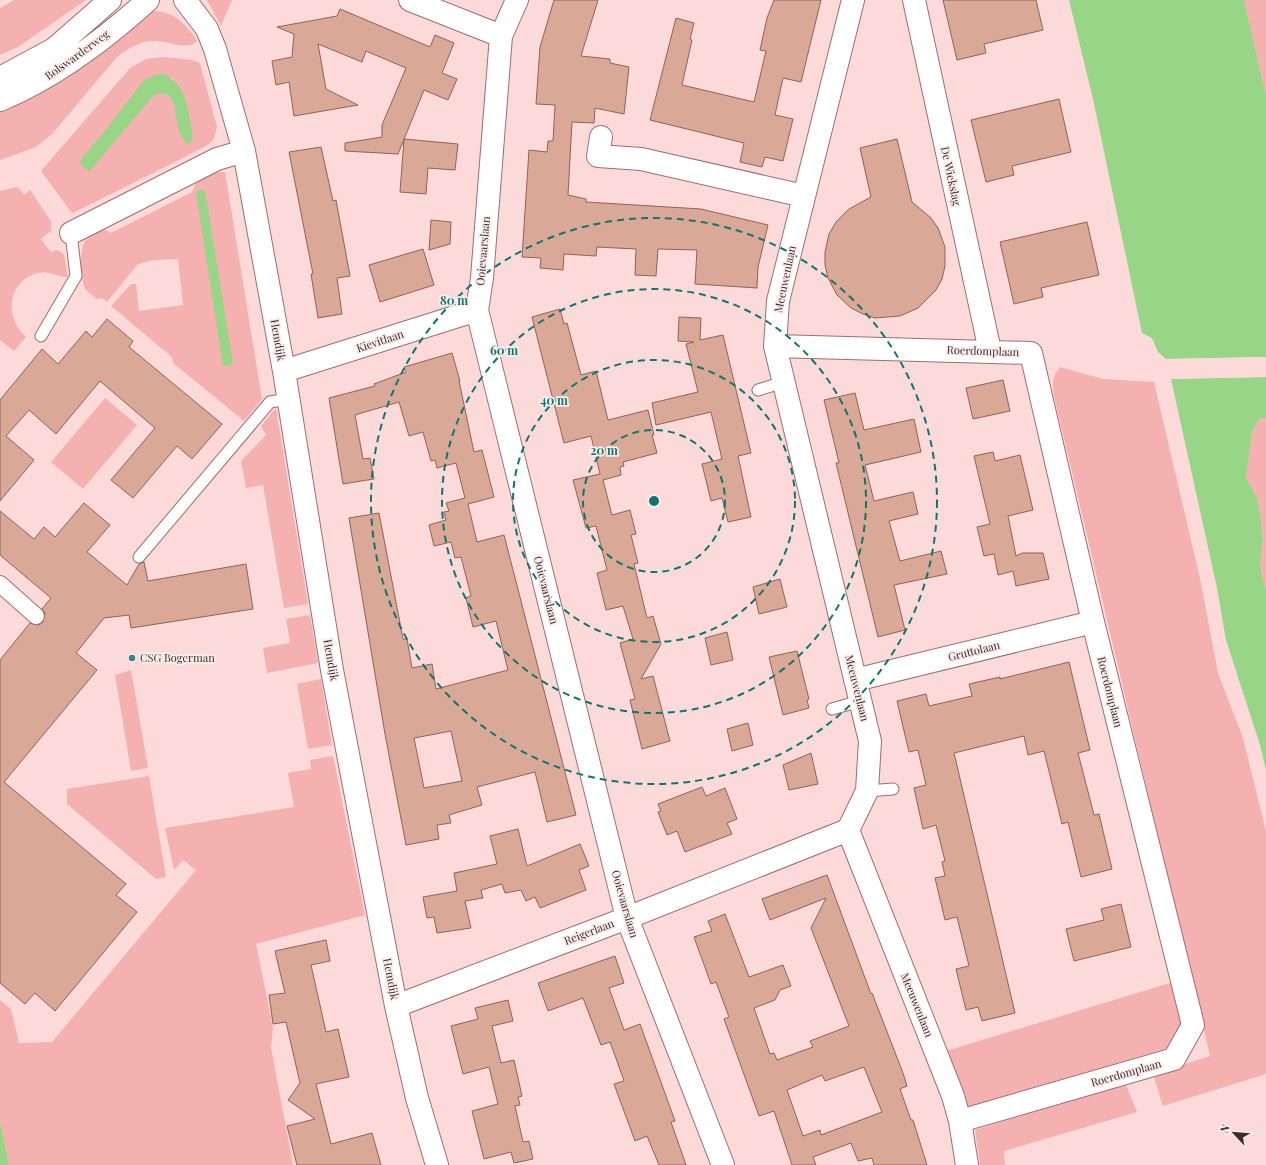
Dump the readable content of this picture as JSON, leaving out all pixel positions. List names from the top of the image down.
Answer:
{
  "streets": {
    "street": [
      "Bolswarderweg",
      "De Wiekslag",
      "Ooievaarslaan",
      "Meeuwenlaan",
      "Hemdijk",
      "Kievitlaan",
      "Roerdomplaan",
      "Gruttolaan",
      "Reigerlaan"
    ]
  },
  "crossings": [
    ["De Wiekslag", "Roerdomplaan"],
    ["Ooievaarslaan", "Kievitlaan"],
    ["Ooievaarslaan", "Reigerlaan"],
    ["Meeuwenlaan", "Roerdomplaan"],
    ["Meeuwenlaan", "Gruttolaan"],
    ["Meeuwenlaan", "Reigerlaan"],
    ["Hemdijk", "Kievitlaan"],
    ["Hemdijk", "Reigerlaan"],
    ["Roerdomplaan", "Gruttolaan"]
  ],
  "places": ["CSG Bogerman"],
  "north": "top left",
  "rings": [
    "80 m",
    "60 m",
    "40 m",
    "20 m"
  ]
}
